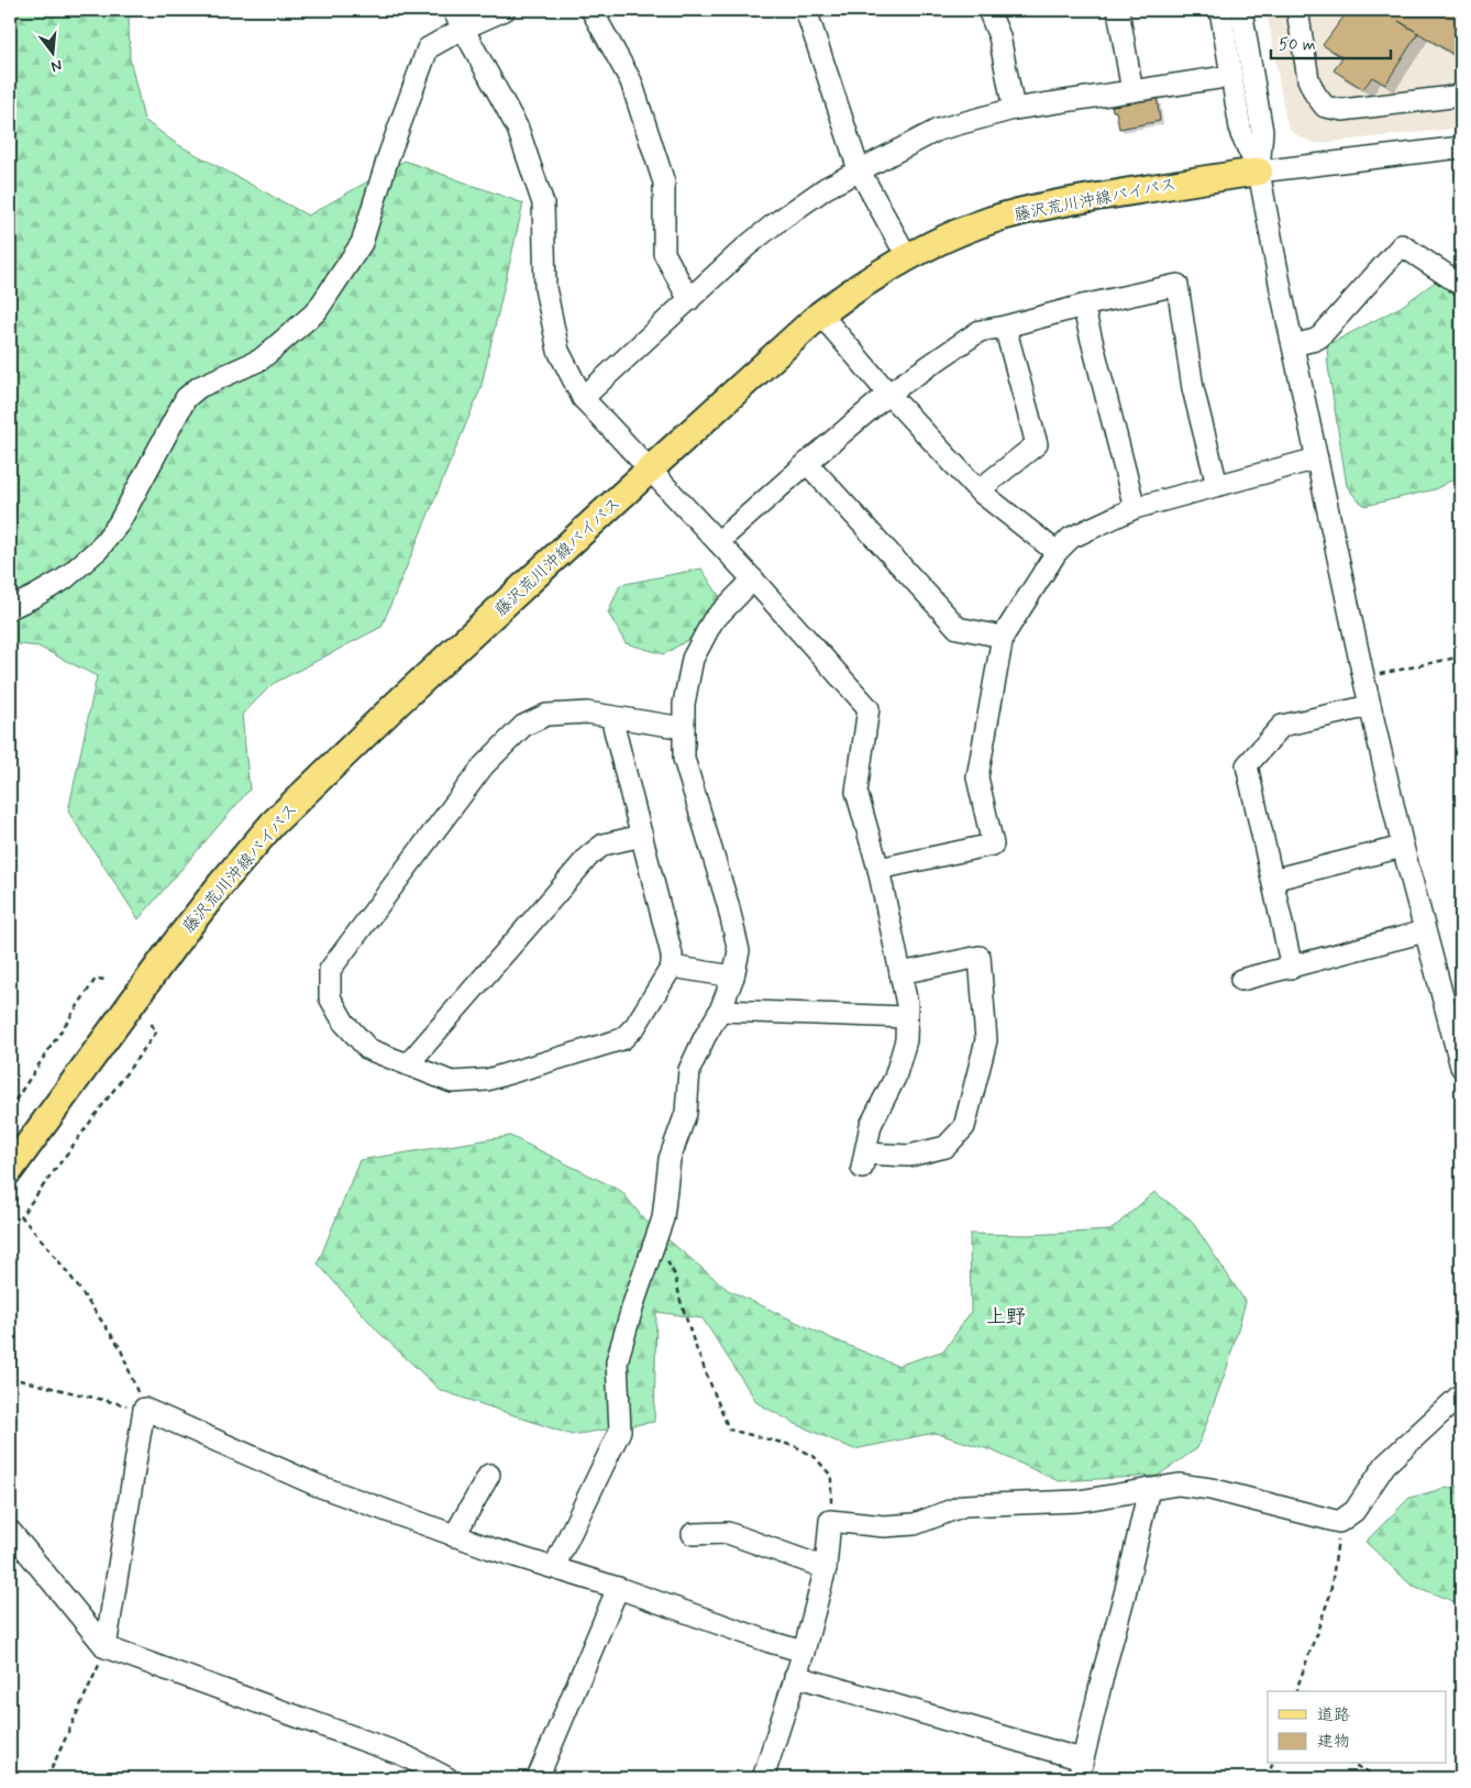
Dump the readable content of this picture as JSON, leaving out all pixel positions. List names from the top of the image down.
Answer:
{
  "streets": {
    "main road": ["藤沢荒川沖線バイパス"]
  },
  "districts": ["上野"],
  "legend": ["道路", "建物"],
  "scale_bar": "50 m",
  "north": "bottom"
}
